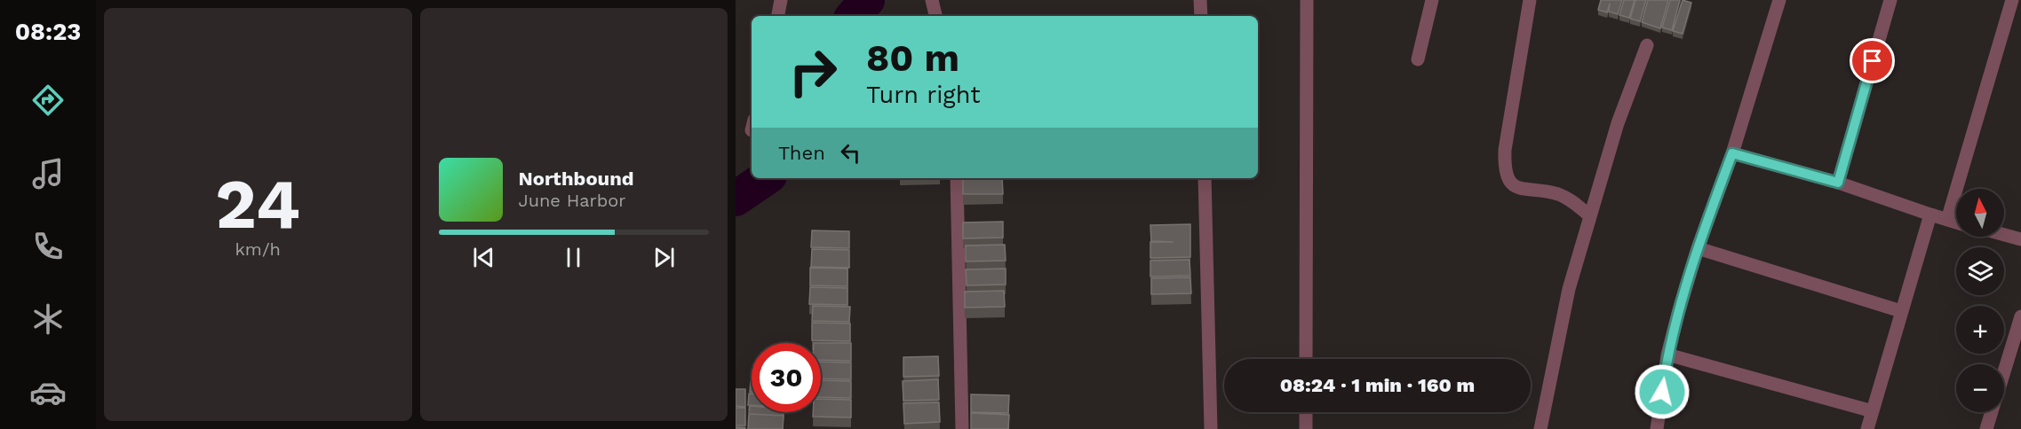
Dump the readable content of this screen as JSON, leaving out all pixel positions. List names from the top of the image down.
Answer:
{
  "north": "top",
  "page": {
    "tabs": "08:23",
    "tile": ["24", "km/h"],
    "turn": ["80 m", "Turn right"],
    "then": "Then",
    "song": ["Northbound", "June Harbor"],
    "map_buttons": ["+", "−"],
    "limit": "30",
    "trip": "08:24 · 1 min · 160 m"
  }
}
